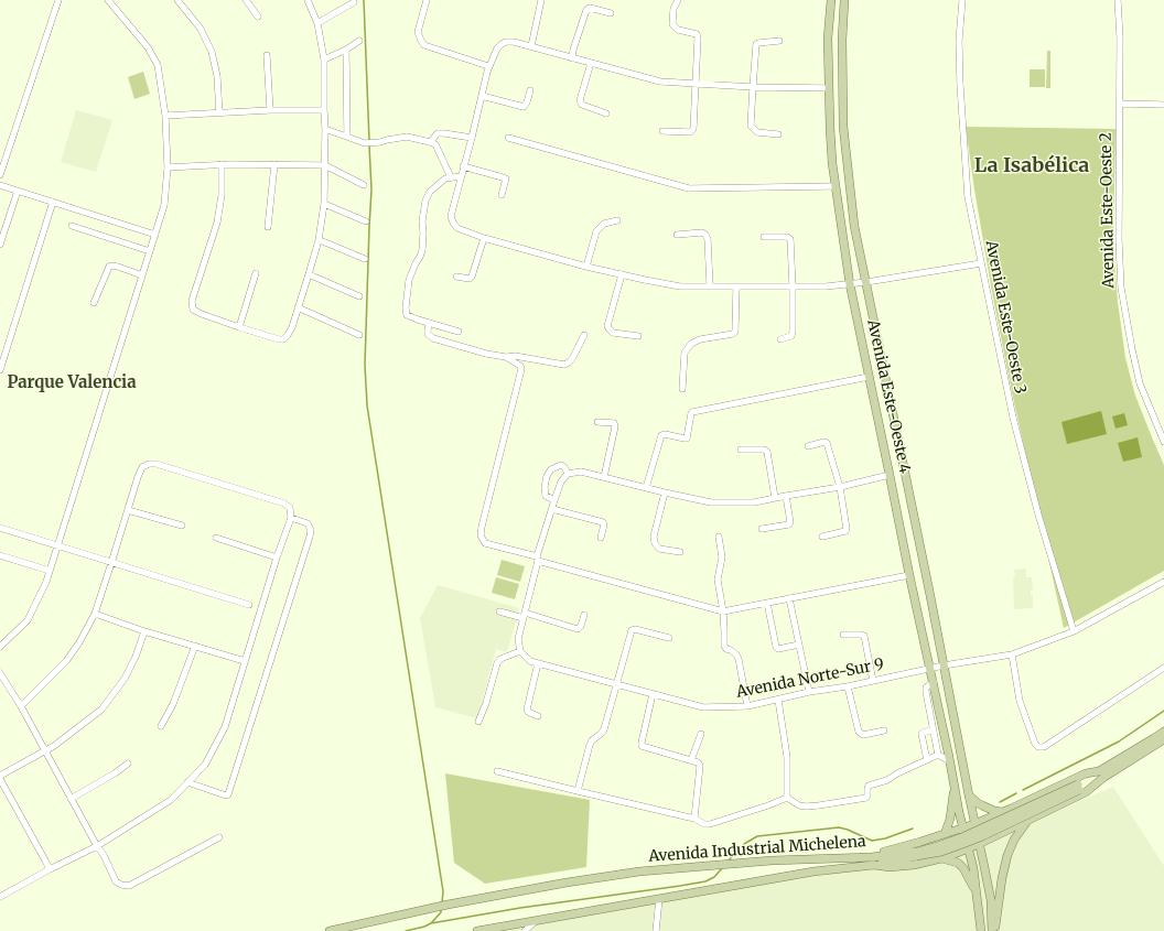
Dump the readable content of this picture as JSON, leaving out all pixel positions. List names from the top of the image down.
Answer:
{
  "streets": {
    "main road": ["Avenida Este-Oeste 4", "Avenida Industrial Michelena"],
    "street": ["Avenida Este-Oeste 2", "Avenida Este-Oeste 3", "Avenida Norte-Sur 9"]
  },
  "crossings": [
    ["Avenida Este-Oeste 3", "Avenida Norte-Sur 9"],
    ["Avenida Este-Oeste 4", "Avenida Norte-Sur 9"],
    ["Avenida Este-Oeste 4", "Avenida Industrial Michelena"]
  ],
  "districts": ["La Isabélica", "Parque Valencia"]
}
